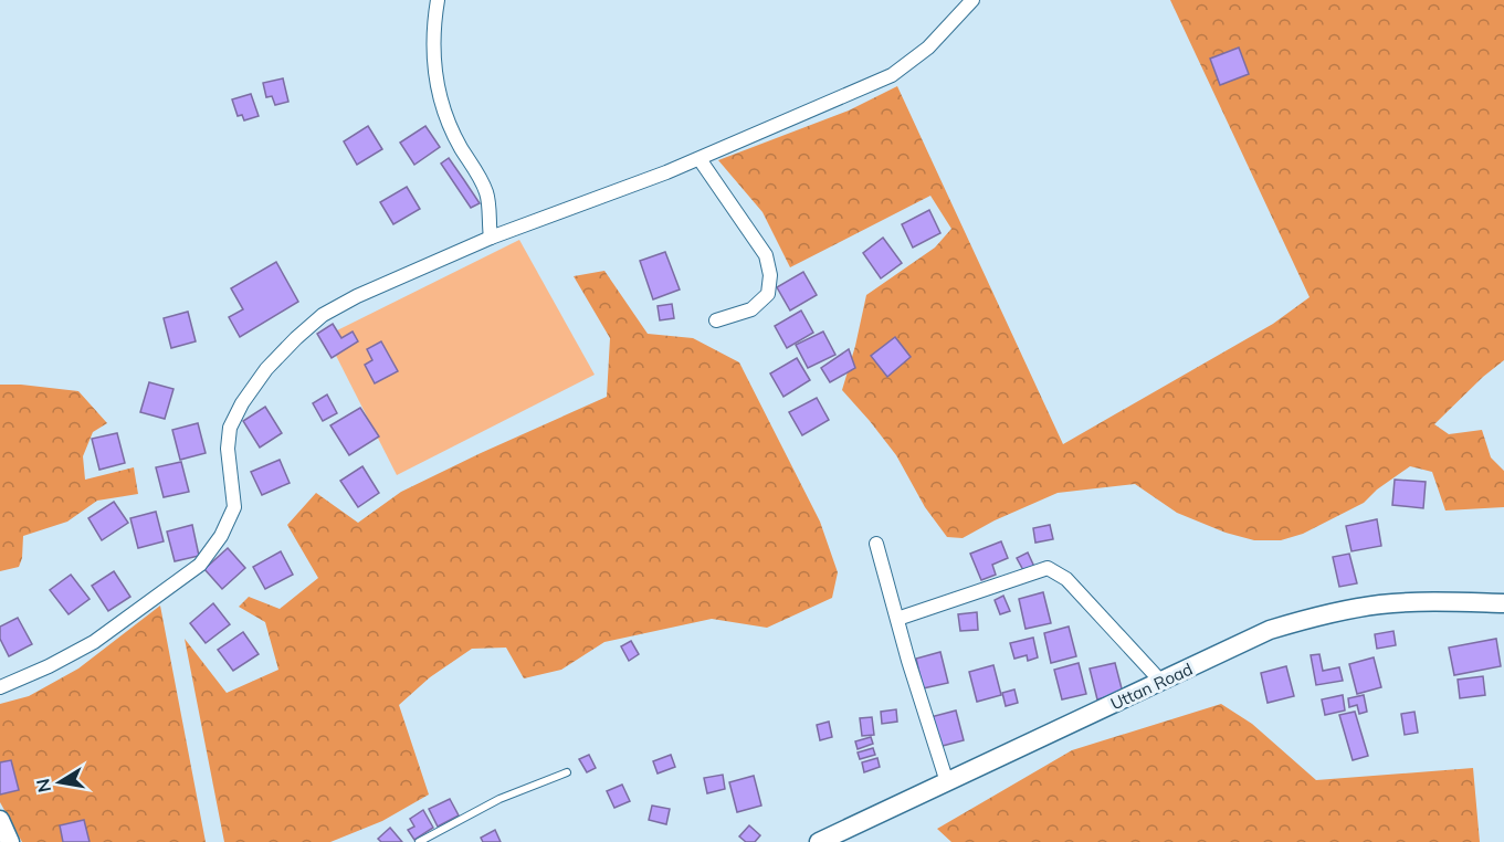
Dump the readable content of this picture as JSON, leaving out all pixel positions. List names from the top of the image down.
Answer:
{
  "streets": {
    "main road": ["Uttan Road"]
  },
  "north": "left"
}
